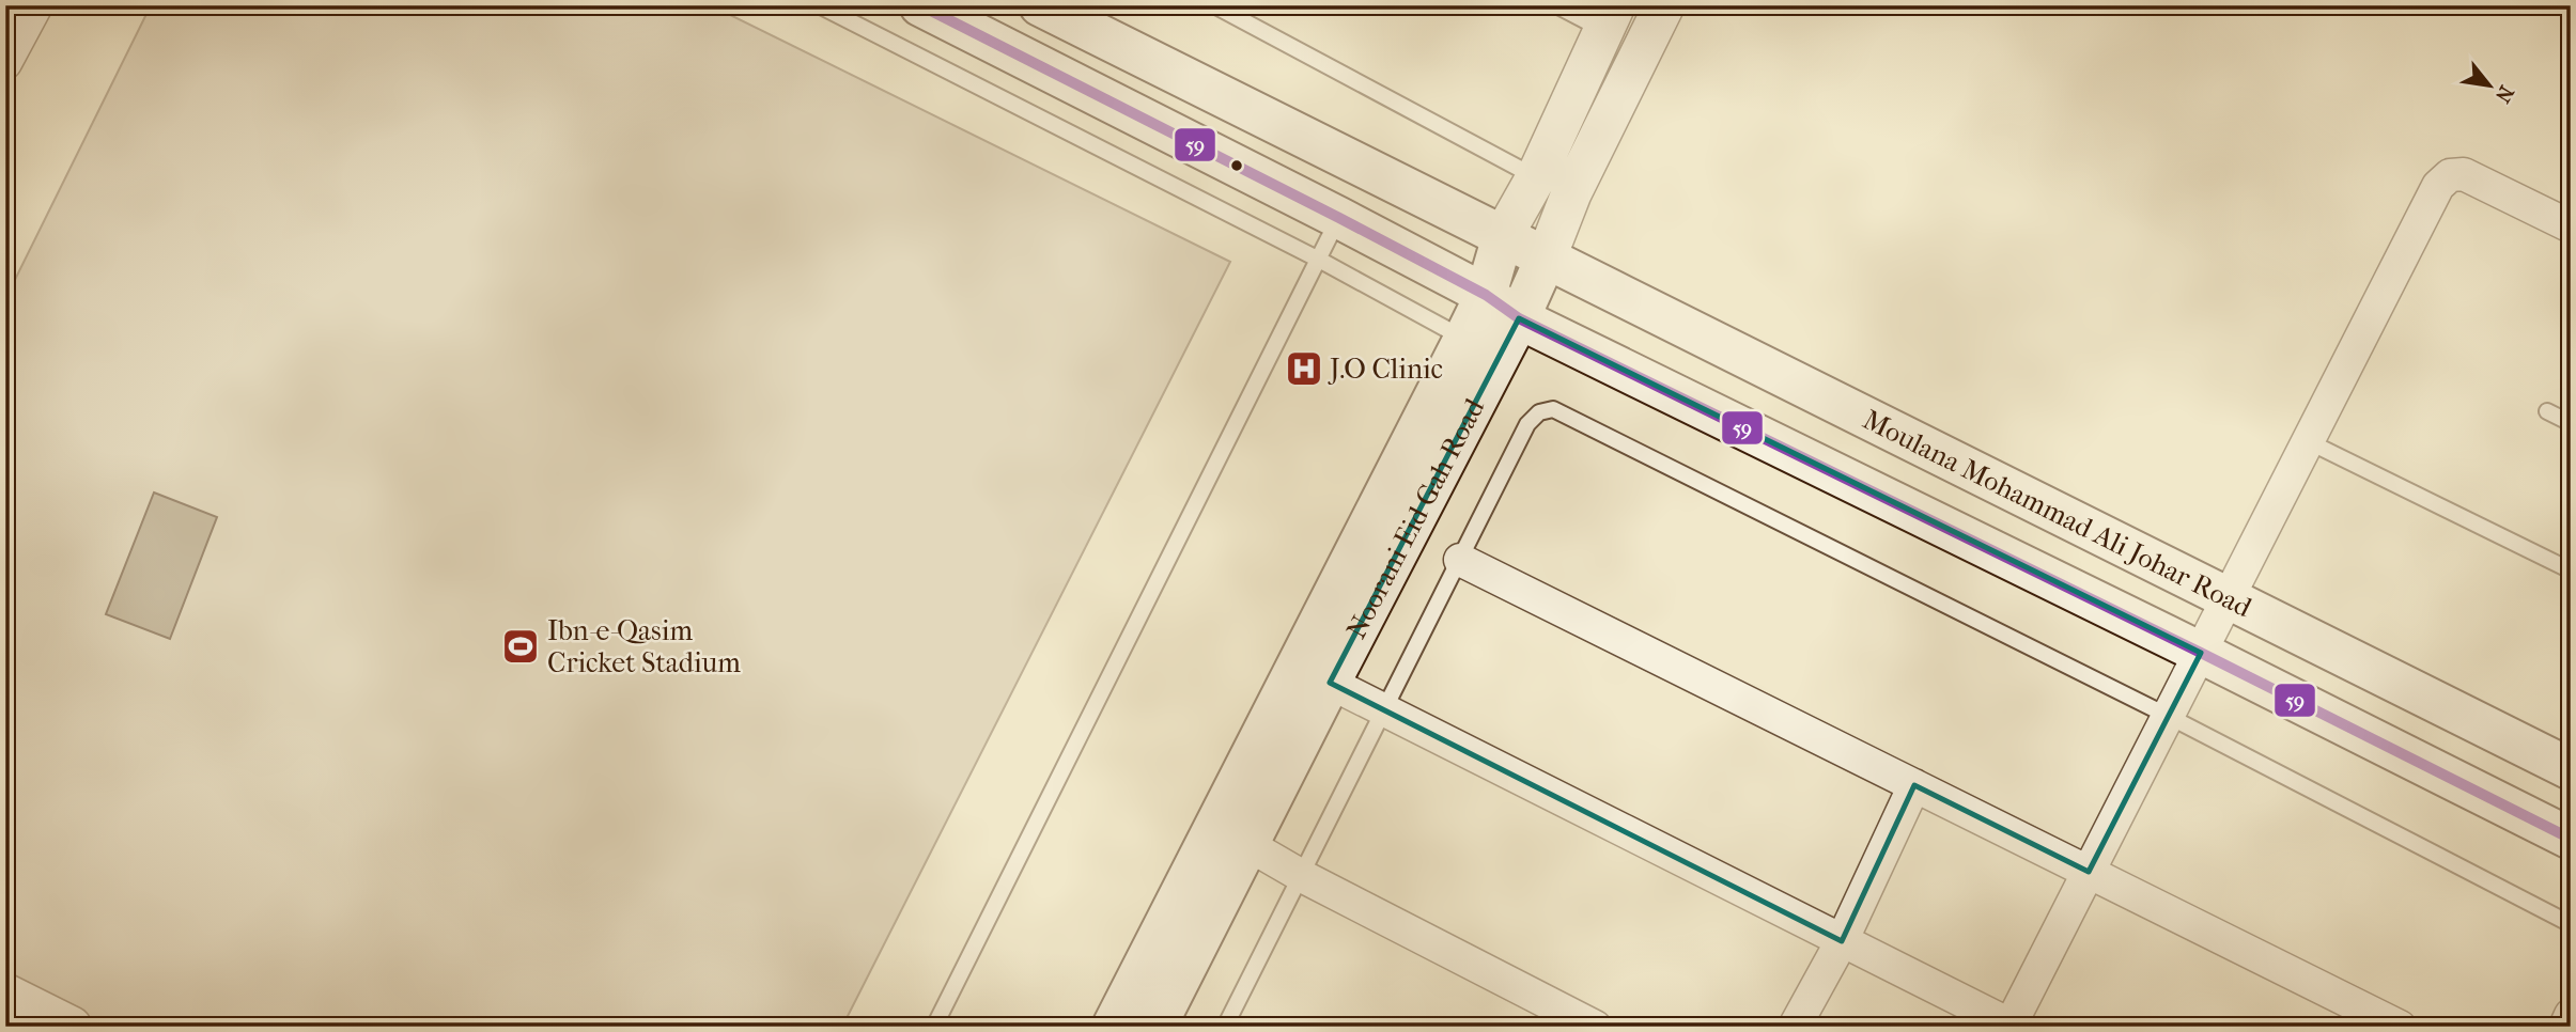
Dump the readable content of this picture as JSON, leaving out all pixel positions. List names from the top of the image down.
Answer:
{
  "streets": {
    "main road": ["Moulana Mohammad Ali Johar Road", "Noorani Eid Gah Road"]
  },
  "crossings": [
    ["Moulana Mohammad Ali Johar Road", "Noorani Eid Gah Road"]
  ],
  "places": {
    "hospital": ["J.O Clinic"],
    "sports": ["Ibn-e-Qasim Cricket Stadium"]
  },
  "lines": ["transit line 59"],
  "north": "bottom right"
}
